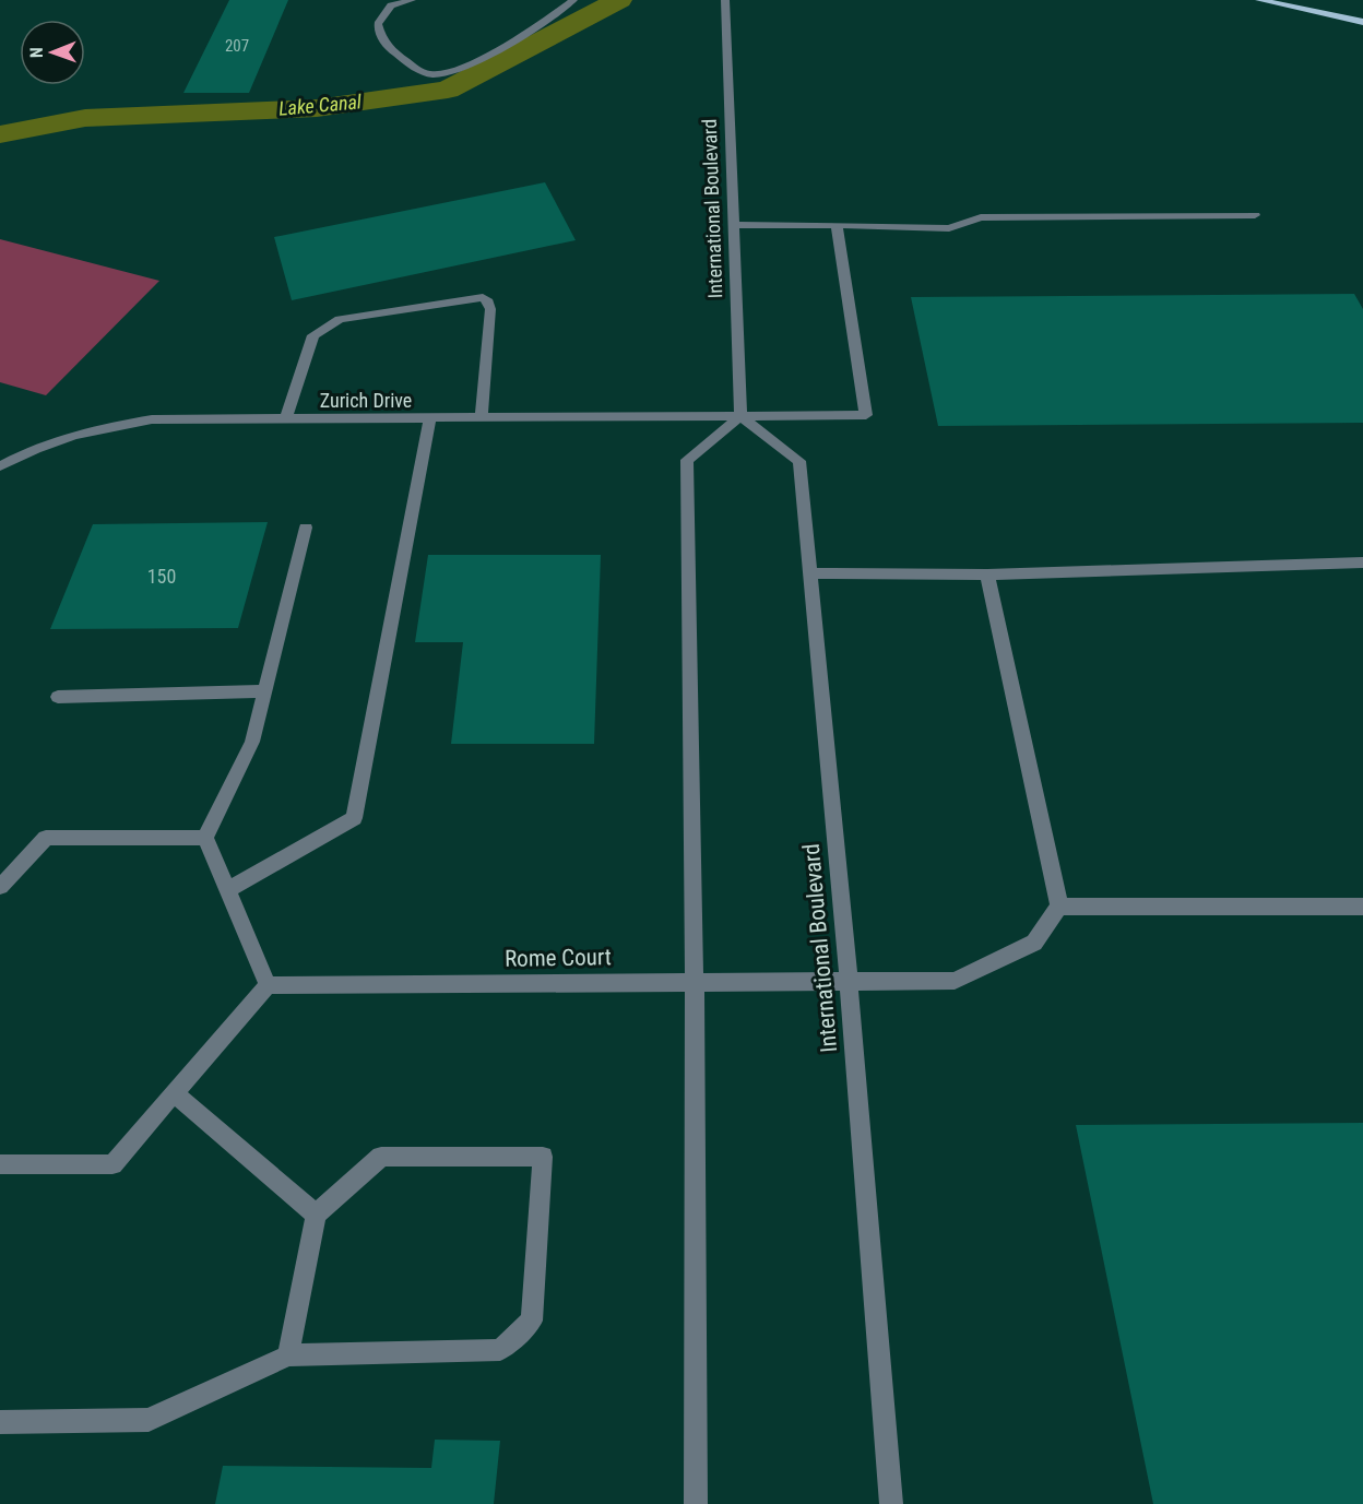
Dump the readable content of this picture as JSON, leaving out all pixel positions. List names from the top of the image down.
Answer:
{
  "streets": {
    "street": ["International Boulevard", "Zurich Drive", "Rome Court"]
  },
  "crossings": [
    ["International Boulevard", "Zurich Drive"],
    ["International Boulevard", "Rome Court"]
  ],
  "water": ["Lake Canal"],
  "house_numbers": ["207", "150"],
  "north": "left"
}
